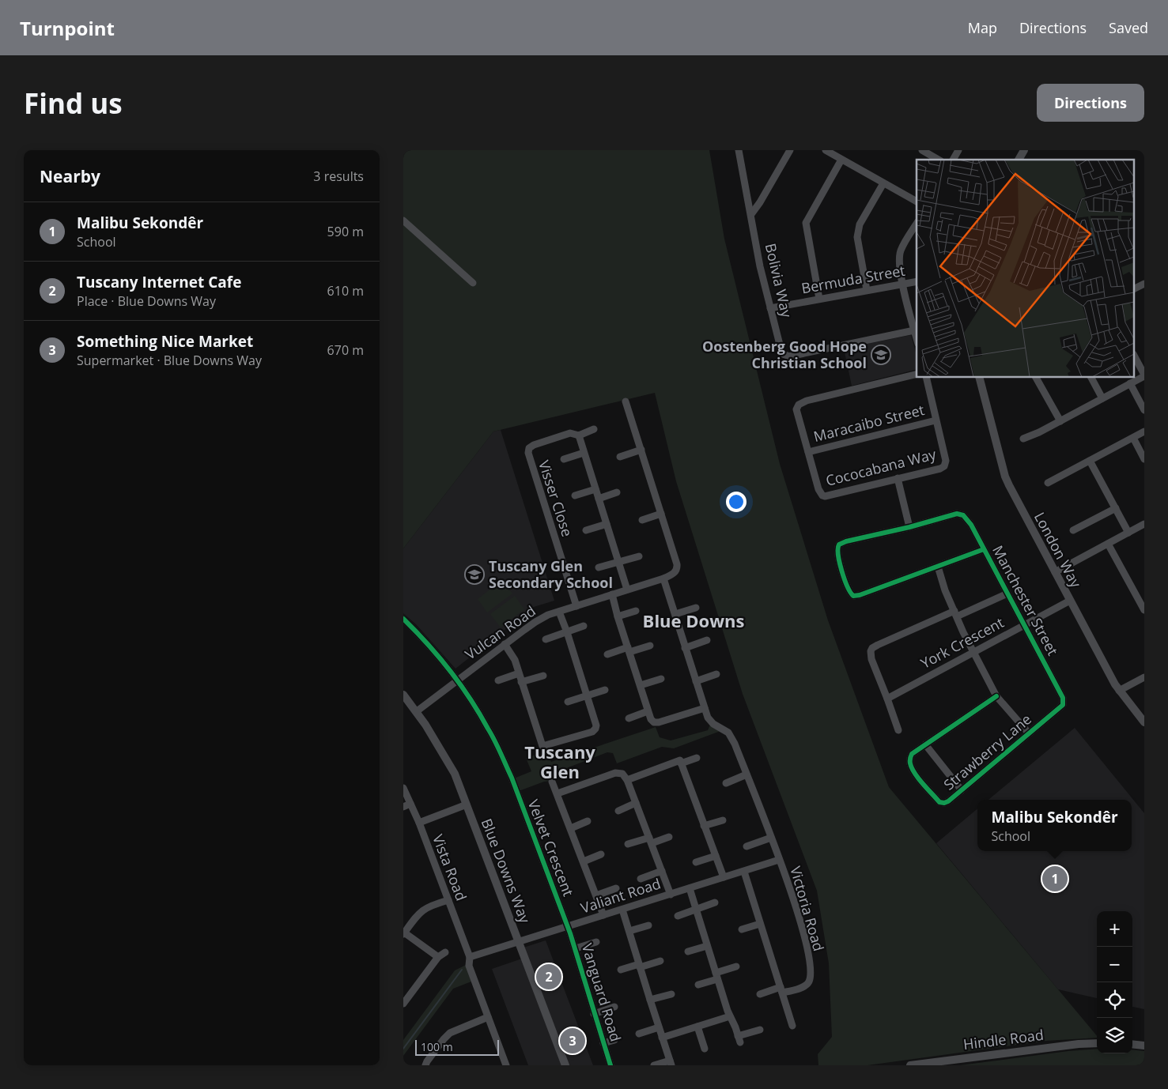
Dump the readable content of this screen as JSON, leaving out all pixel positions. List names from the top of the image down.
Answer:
{
  "streets": {
    "street": [
      "Bermuda Street",
      "Bolivia Way",
      "Maracaibo Street",
      "Cococabana Way",
      "Visser Close",
      "London Way",
      "Manchester Street",
      "Vulcan Road",
      "York Crescent",
      "Strawberry Lane",
      "Velvet Crescent",
      "Vista Road",
      "Blue Downs Way",
      "Valiant Road",
      "Victoria Road",
      "Vanguard Road",
      "Hindle Road"
    ]
  },
  "crossings": [
    ["Bermuda Street", "Bolivia Way"],
    ["Maracaibo Street", "Cococabana Way"],
    ["Visser Close", "Vulcan Road"],
    ["London Way", "York Crescent"],
    ["Manchester Street", "York Crescent"],
    ["Manchester Street", "Strawberry Lane"],
    ["Vulcan Road", "Velvet Crescent"],
    ["Vulcan Road", "Blue Downs Way"],
    ["Vulcan Road", "Victoria Road"],
    ["Velvet Crescent", "Valiant Road"],
    ["Velvet Crescent", "Vanguard Road"],
    ["Vista Road", "Valiant Road"],
    ["Blue Downs Way", "Valiant Road"],
    ["Valiant Road", "Victoria Road"],
    ["Valiant Road", "Vanguard Road"]
  ],
  "districts": ["Blue Downs", "Tuscany Glen"],
  "places": {
    "school or university": ["Oostenberg Good Hope Christian School", "Tuscany Glen Secondary School"]
  },
  "scale_bar": "100 m",
  "page": {
    "header": "Turnpoint",
    "nav": ["Map", "Directions", "Saved"],
    "buttons": "Directions",
    "title": "Find us",
    "heading": ["Nearby", "3 results"],
    "list": [
      {
        "mark": "1",
        "name": "Malibu Sekondêr",
        "note": "School",
        "value": "590 m"
      },
      {
        "mark": "2",
        "name": "Tuscany Internet Cafe",
        "note": "Place · Blue Downs Way",
        "value": "610 m"
      },
      {
        "mark": "3",
        "name": "Something Nice Market",
        "note": "Supermarket · Blue Downs Way",
        "value": "670 m"
      }
    ],
    "popup": ["Malibu Sekondêr", "School"],
    "pins": ["1", "2", "3"],
    "map_buttons": ["+", "−"],
    "scale": "100 m"
  }
}
